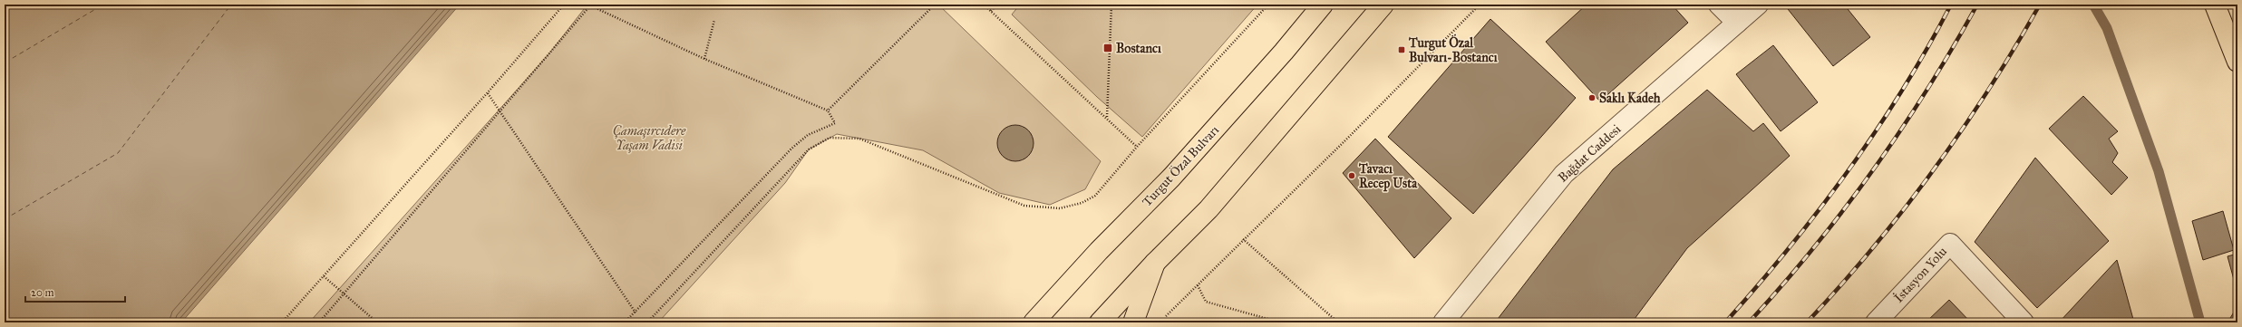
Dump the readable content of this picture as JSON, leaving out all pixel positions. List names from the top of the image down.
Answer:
{
  "streets": {
    "main road": ["Turgut Özal Bulvarı"],
    "street": ["Bağdat Caddesi", "İstasyon Yolu"]
  },
  "parks": ["Çamaşırcıdere Yaşam Vadisi"],
  "places": {
    "transit": ["Bostancı", "Turgut Özal Bulvarı-Bostancı"],
    "other": ["Saklı Kadeh", "Tavacı Recep Usta"]
  },
  "scale_bar": "20 m"
}
